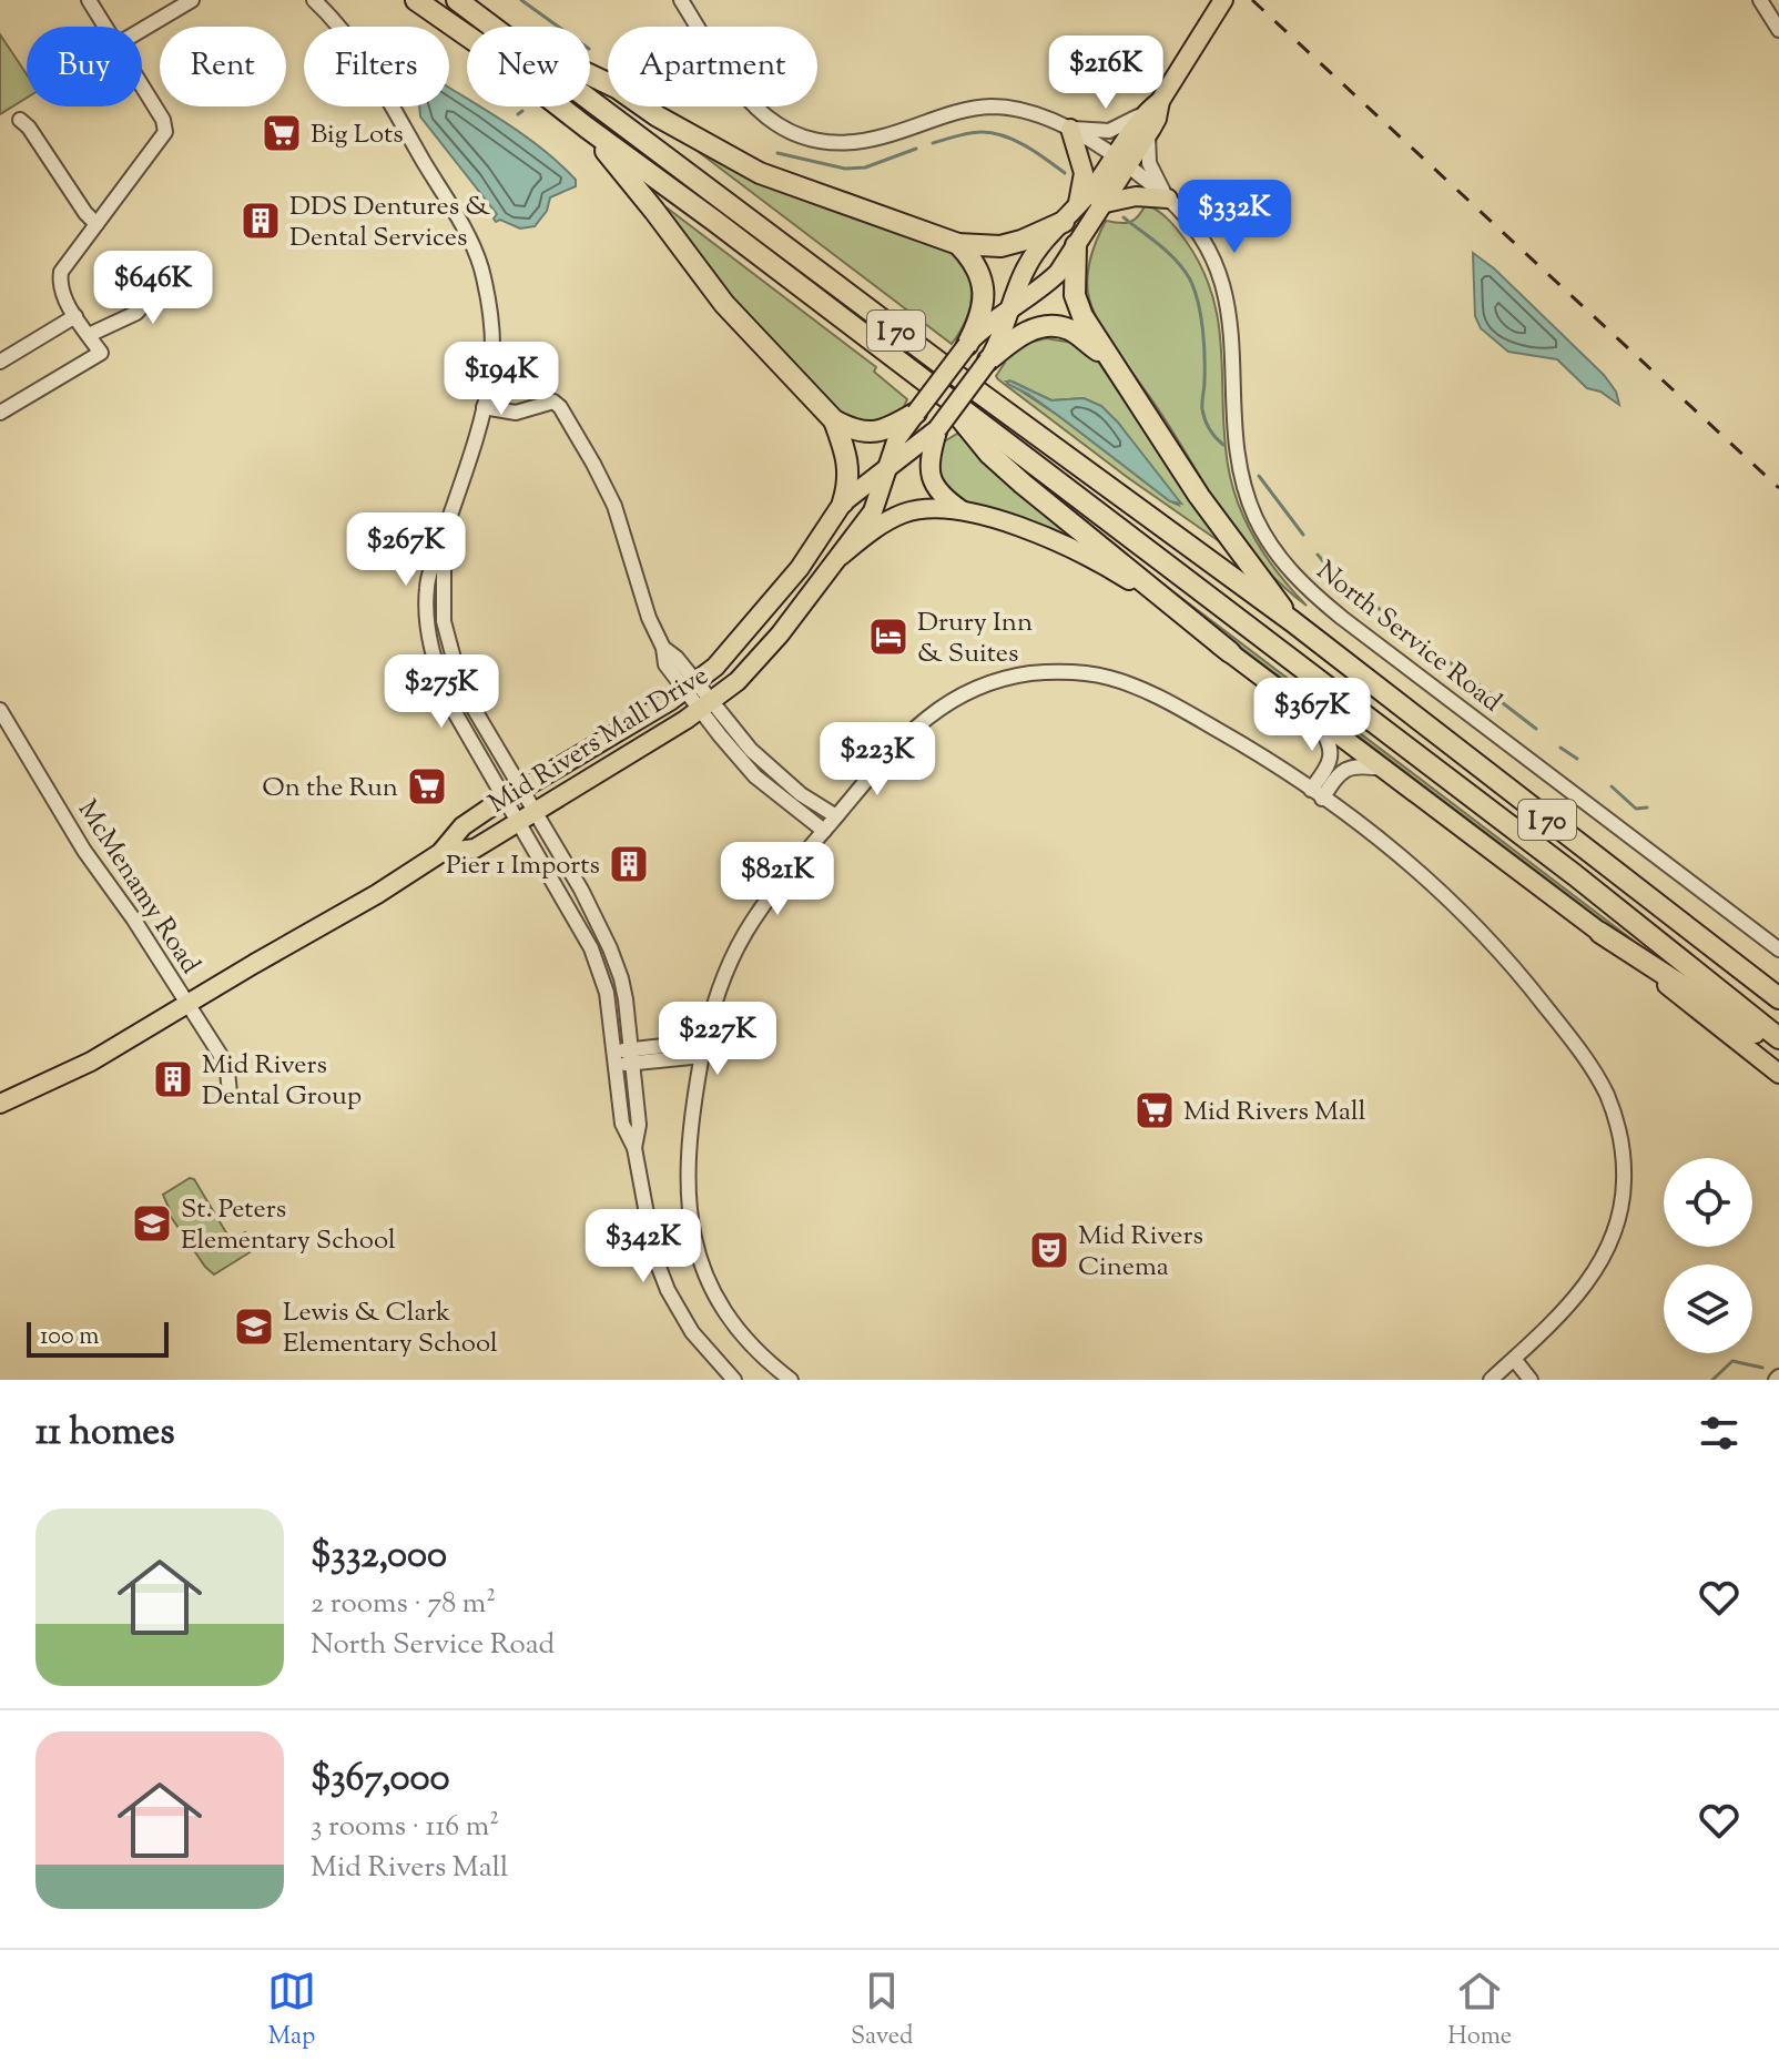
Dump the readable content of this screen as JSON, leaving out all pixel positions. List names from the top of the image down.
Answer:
{
  "streets": {
    "highway": ["I 70"],
    "main road": ["Mid Rivers Mall Drive"],
    "street": ["North Service Road", "McMenamy Road"]
  },
  "crossings": [
    ["North Service Road", "Mid Rivers Mall Drive"],
    ["Mid Rivers Mall Drive", "McMenamy Road"]
  ],
  "places": {
    "supermarket": ["Big Lots", "On the Run", "Mid Rivers Mall"],
    "building": ["DDS Dentures & Dental Services", "Pier 1 Imports", "Mid Rivers Dental Group"],
    "hotel": ["Drury Inn & Suites"],
    "school or university": ["St. Peters Elementary School", "Lewis & Clark Elementary School"],
    "theatre": ["Mid Rivers Cinema"]
  },
  "scale_bar": "100 m",
  "page": {
    "chip": [
      "Buy",
      "Rent",
      "Filters",
      "New",
      "Apartment"
    ],
    "price": [
      "$216K",
      "$332K",
      "$646K",
      "$194K",
      "$267K",
      "$275K",
      "$367K",
      "$223K",
      "$821K",
      "$227K",
      "$342K"
    ],
    "scale": "100 m",
    "heading": "11 homes",
    "list": [
      {
        "name": "$332,000",
        "note": "2 rooms · 78 m² · North Service Road"
      },
      {
        "name": "$367,000",
        "note": "3 rooms · 116 m² · Mid Rivers Mall"
      }
    ],
    "tabs": ["Map", "Saved", "Home"]
  }
}
